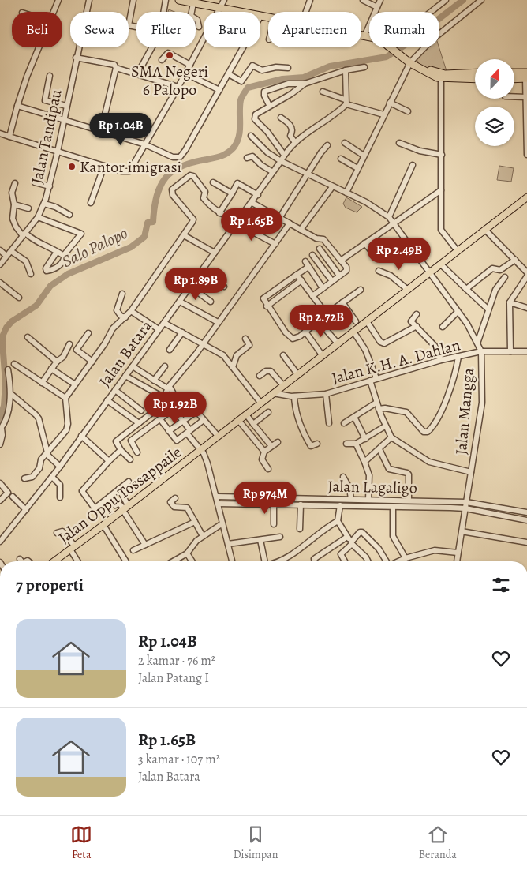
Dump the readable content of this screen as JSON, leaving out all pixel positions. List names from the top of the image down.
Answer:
{
  "streets": {
    "main road": ["Jalan Oppu Tossappaile"],
    "street": [
      "Jalan Tandipau",
      "Jalan Batara",
      "Jalan K.H. A. Dahlan",
      "Jalan Mangga",
      "Jalan Lagaligo"
    ]
  },
  "crossings": [
    ["Jalan K.H. A. Dahlan", "Jalan Mangga"],
    ["Jalan K.H. A. Dahlan", "Jalan Oppu Tossappaile"],
    ["Jalan Mangga", "Jalan Lagaligo"],
    ["Jalan Mangga", "Jalan Oppu Tossappaile"]
  ],
  "water": ["Salo Palopo"],
  "places": ["SMA Negeri 6 Palopo", "Kantor imigrasi"],
  "north": "top",
  "page": {
    "chip": [
      "Beli",
      "Sewa",
      "Filter",
      "Baru",
      "Apartemen",
      "Rumah"
    ],
    "price": [
      "Rp 1.04B",
      "Rp 1.65B",
      "Rp 2.49B",
      "Rp 1.89B",
      "Rp 2.72B",
      "Rp 1.92B",
      "Rp 974M"
    ],
    "heading": "7 properti",
    "list": [
      {
        "name": "Rp 1.04B",
        "note": "2 kamar · 76 m² · Jalan Patang I"
      },
      {
        "name": "Rp 1.65B",
        "note": "3 kamar · 107 m² · Jalan Batara"
      }
    ],
    "tabs": ["Peta", "Disimpan", "Beranda"]
  }
}
